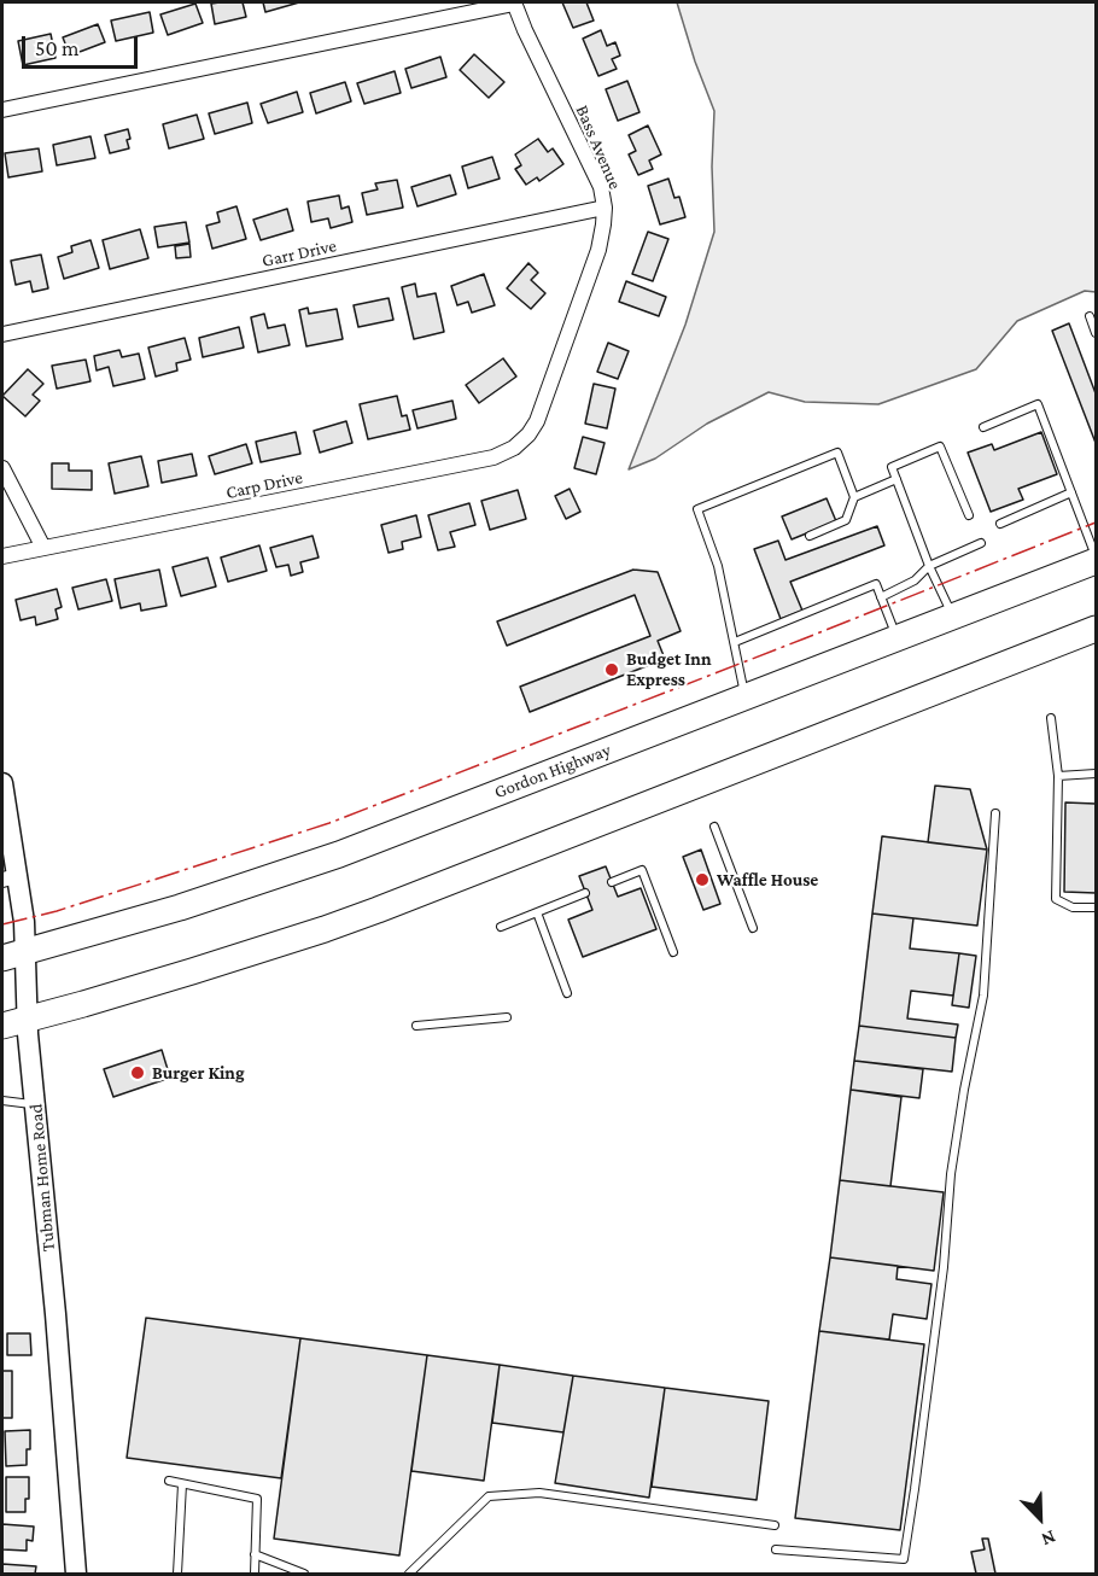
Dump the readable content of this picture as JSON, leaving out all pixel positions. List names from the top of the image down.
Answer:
{
  "streets": {
    "highway": ["Gordon Highway"],
    "street": [
      "Bass Avenue",
      "Garr Drive",
      "Carp Drive",
      "Tubman Home Road"
    ]
  },
  "crossings": [
    ["Bass Avenue", "Garr Drive"],
    ["Bass Avenue", "Carp Drive"],
    ["Gordon Highway", "Tubman Home Road"]
  ],
  "places": ["Budget Inn Express", "Waffle House", "Burger King"],
  "scale_bar": "50 m",
  "north": "bottom right"
}
